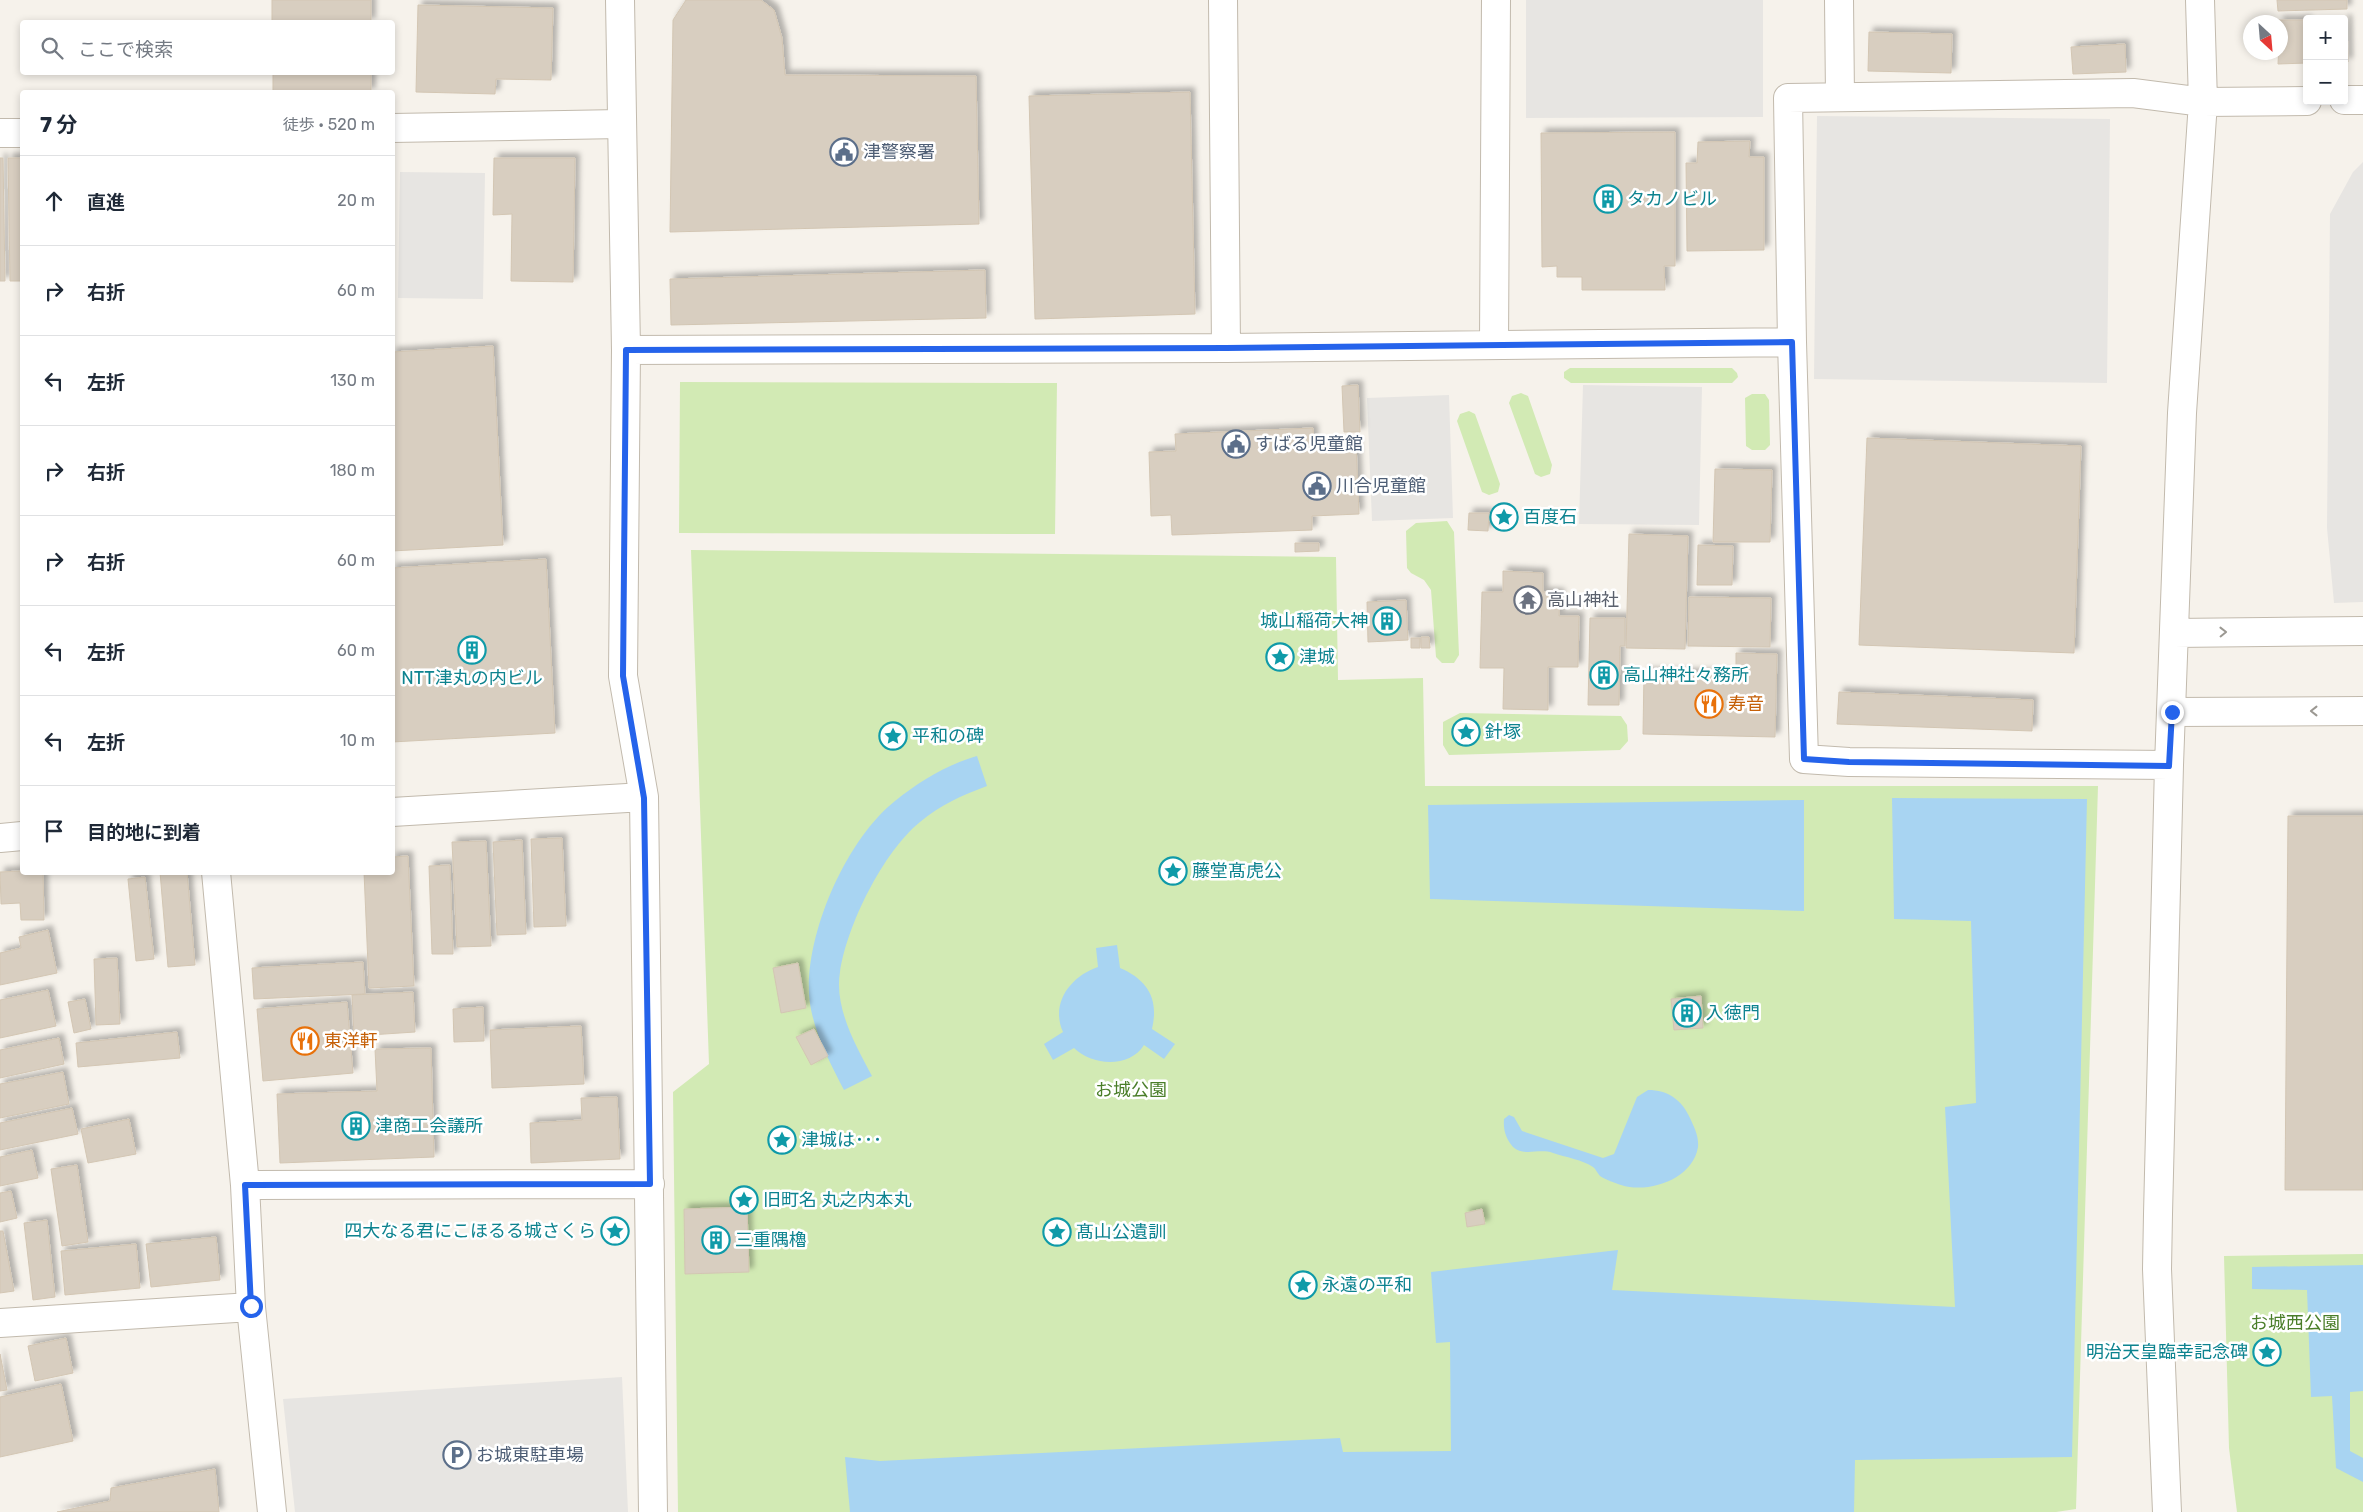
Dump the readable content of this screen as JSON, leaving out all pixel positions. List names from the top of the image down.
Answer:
{
  "parks": ["お城公園", "お城西公園"],
  "places": {
    "public building": ["津警察署", "すばる児童館", "川合児童館"],
    "building": [
      "タカノビル",
      "城山稲荷大神",
      "NTT津丸の内ビル",
      "高山神社々務所",
      "入徳門",
      "津商工会議所",
      "三重隅櫓"
    ],
    "place": [
      "百度石",
      "津城",
      "針塚",
      "平和の碑",
      "藤堂髙虎公",
      "津城は･･･",
      "旧町名 丸之内本丸",
      "四大なる君にこほるる城さくら",
      "髙山公遺訓",
      "永遠の平和",
      "明治天皇臨幸記念碑"
    ],
    "temple": ["高山神社"],
    "restaurant": ["寿音", "東洋軒"],
    "parking": ["お城東駐車場"]
  },
  "north": "bottom right",
  "page": {
    "map_buttons": ["+", "−"],
    "search": "ここで検索",
    "heading": ["7 分", "徒歩 · 520 m"],
    "list": [
      ["直進", "20 m"],
      ["右折", "60 m"],
      ["左折", "130 m"],
      ["右折", "180 m"],
      ["右折", "60 m"],
      ["左折", "60 m"],
      ["左折", "10 m"],
      "目的地に到着"
    ]
  }
}
